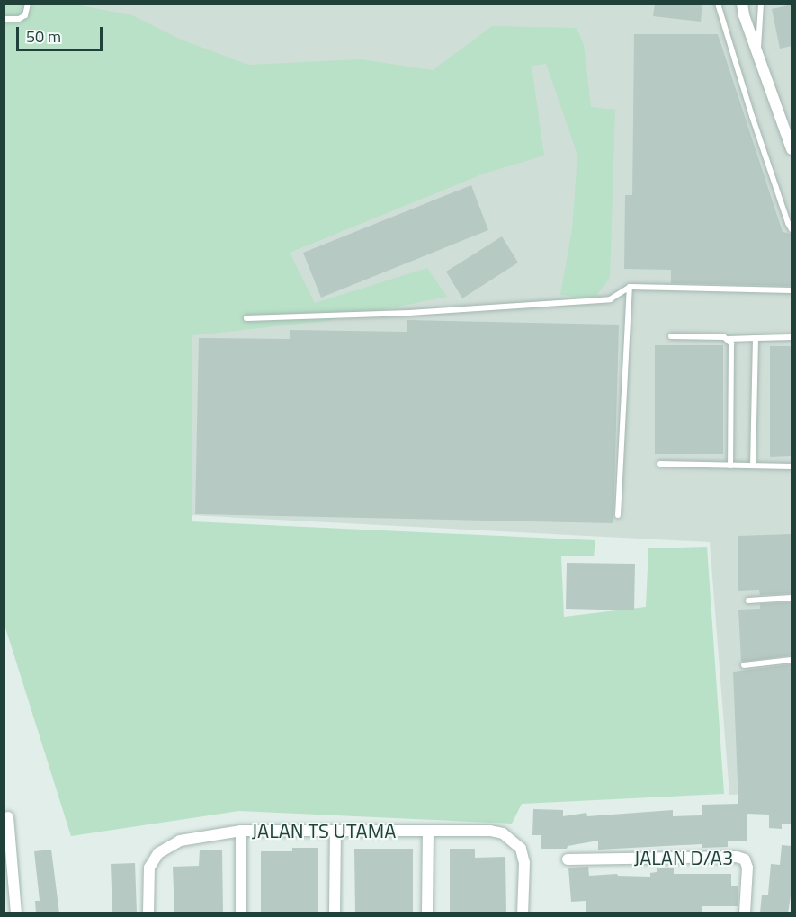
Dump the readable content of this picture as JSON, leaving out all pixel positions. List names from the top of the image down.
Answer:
{
  "streets": {
    "street": ["JALAN TS UTAMA", "JALAN D/A3"]
  },
  "scale_bar": "50 m"
}
